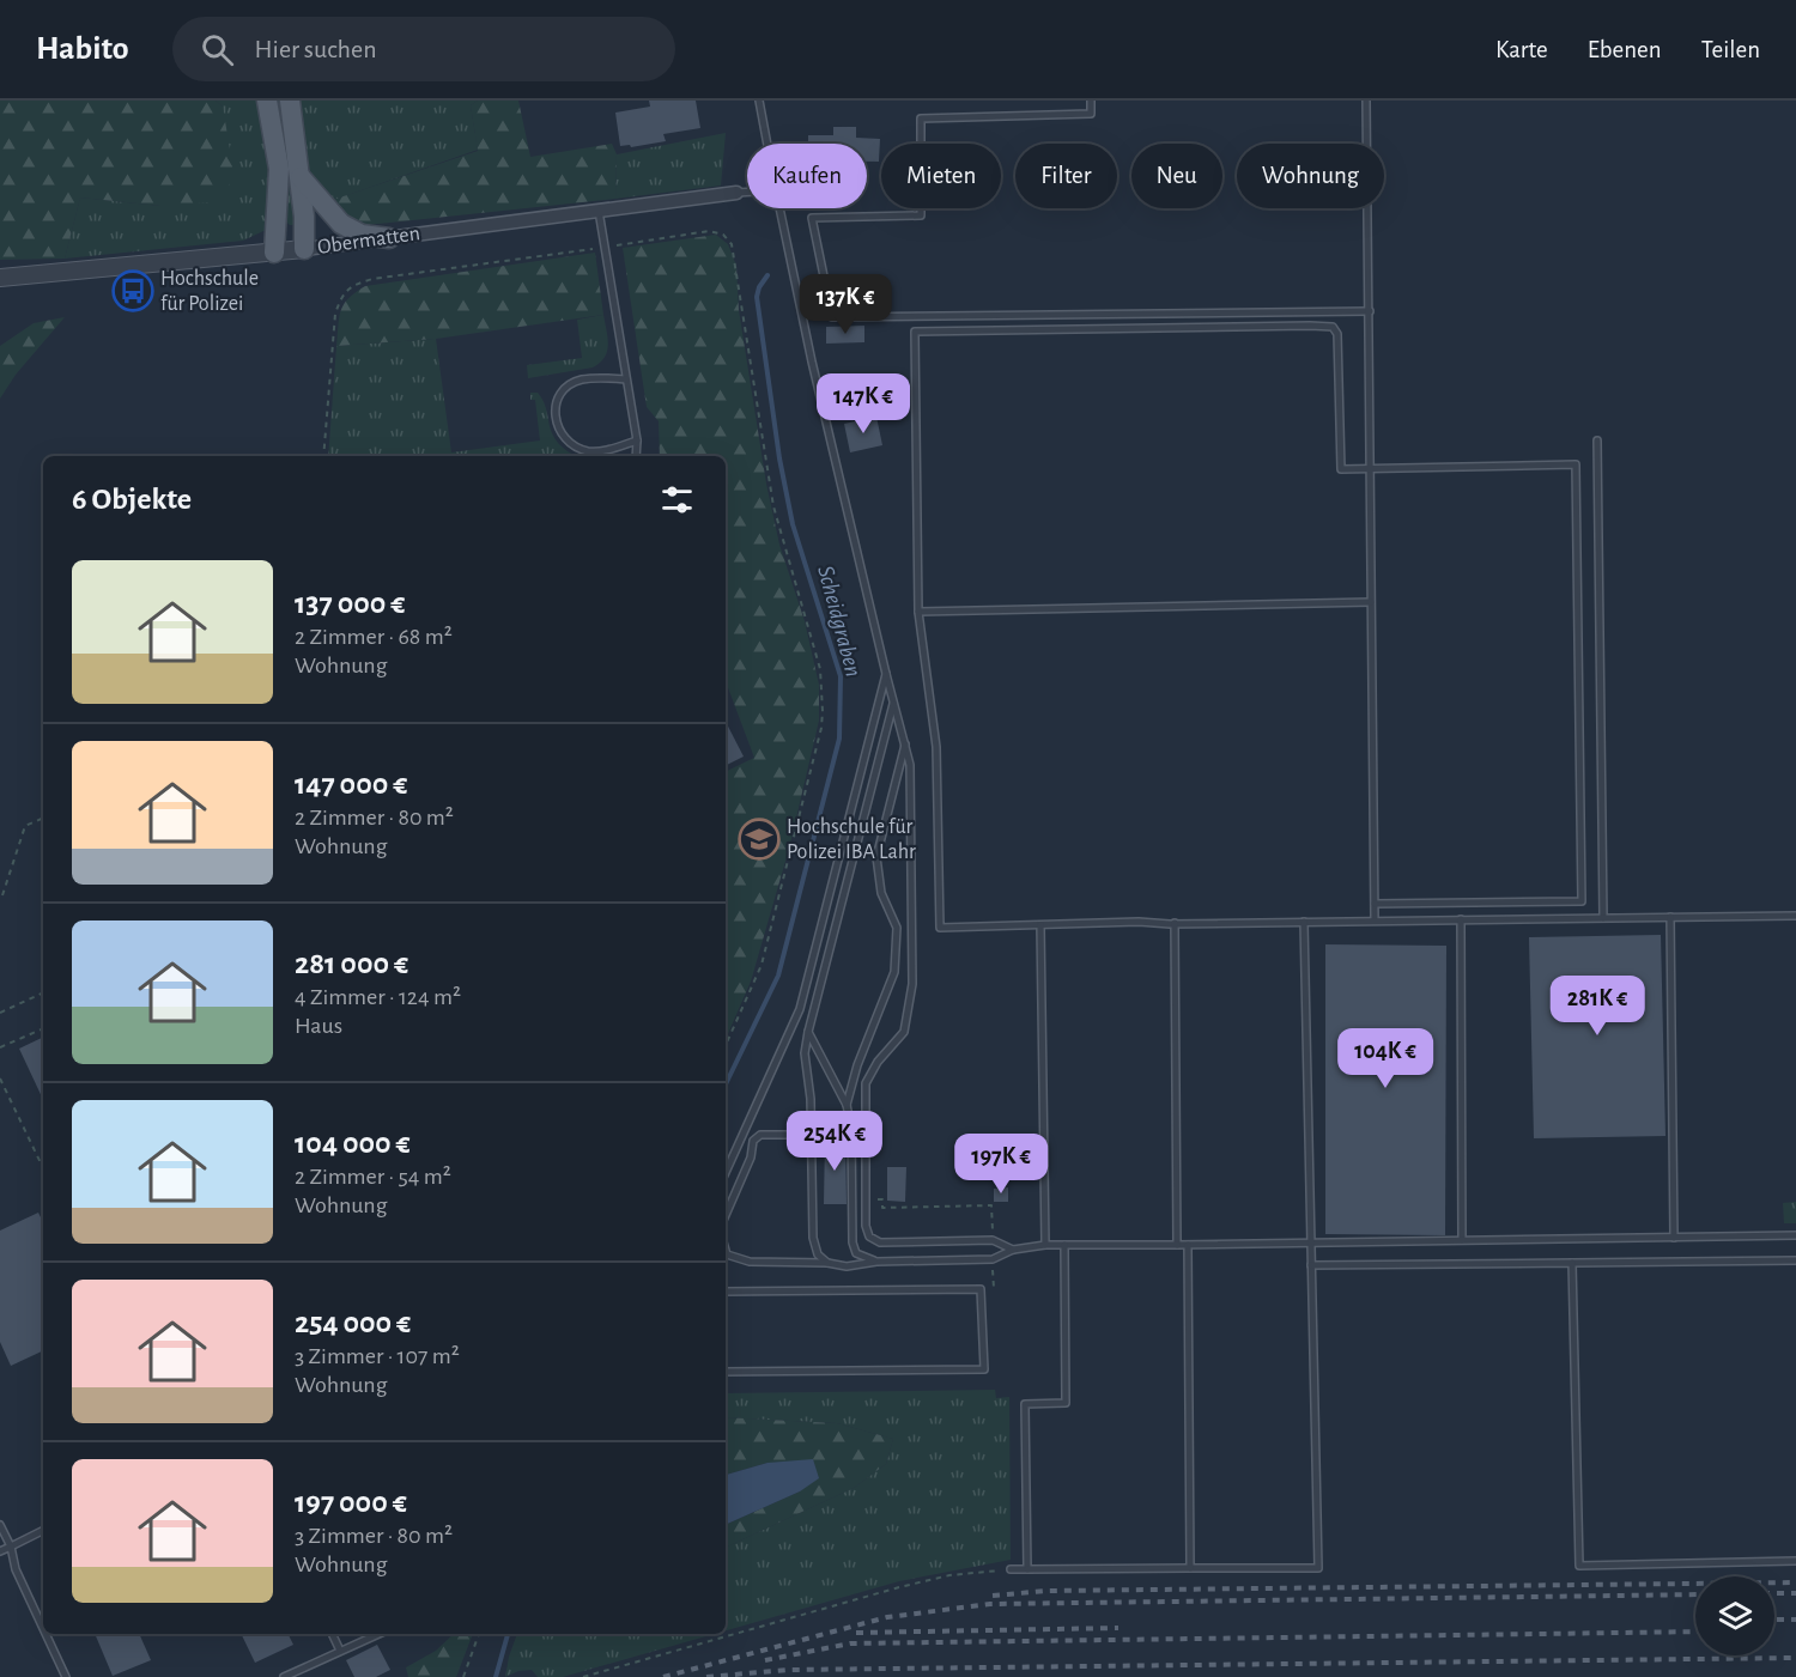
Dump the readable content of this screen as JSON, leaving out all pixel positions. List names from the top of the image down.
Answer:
{
  "streets": {
    "street": ["Obermatten"]
  },
  "water": ["Scheidgraben"],
  "places": {
    "bus stop": ["Hochschule für Polizei"],
    "school or university": ["Hochschule für Polizei IBA Lahr"]
  },
  "page": {
    "header": "Habito",
    "search": "Hier suchen",
    "nav": ["Karte", "Ebenen", "Teilen"],
    "chip": [
      "Kaufen",
      "Mieten",
      "Filter",
      "Neu",
      "Wohnung"
    ],
    "price": [
      "137K €",
      "147K €",
      "281K €",
      "104K €",
      "254K €",
      "197K €"
    ],
    "heading": "6 Objekte",
    "list": [
      {
        "name": "137 000 €",
        "note": "2 Zimmer · 68 m² · Wohnung"
      },
      {
        "name": "147 000 €",
        "note": "2 Zimmer · 80 m² · Wohnung"
      },
      {
        "name": "281 000 €",
        "note": "4 Zimmer · 124 m² · Haus"
      },
      {
        "name": "104 000 €",
        "note": "2 Zimmer · 54 m² · Wohnung"
      },
      {
        "name": "254 000 €",
        "note": "3 Zimmer · 107 m² · Wohnung"
      },
      {
        "name": "197 000 €",
        "note": "3 Zimmer · 80 m² · Wohnung"
      }
    ]
  }
}
